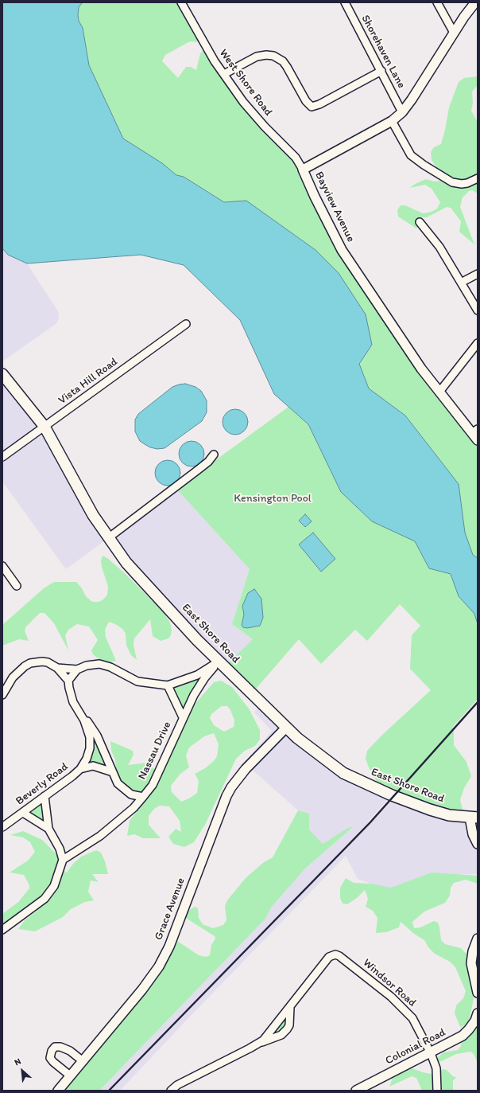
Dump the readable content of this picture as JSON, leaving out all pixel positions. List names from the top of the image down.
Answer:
{
  "streets": {
    "main road": ["East Shore Road"],
    "street": [
      "Shorehaven Lane",
      "West Shore Road",
      "Bayview Avenue",
      "Vista Hill Road",
      "Nassau Drive",
      "Beverly Road",
      "Grace Avenue",
      "Windsor Road",
      "Colonial Road"
    ]
  },
  "crossings": [
    ["Shorehaven Lane", "Bayview Avenue"],
    ["West Shore Road", "Bayview Avenue"],
    ["Vista Hill Road", "East Shore Road"],
    ["East Shore Road", "Nassau Drive"],
    ["East Shore Road", "Grace Avenue"],
    ["Windsor Road", "Colonial Road"]
  ],
  "parks": ["Kensington Pool"],
  "north": "top left"
}
